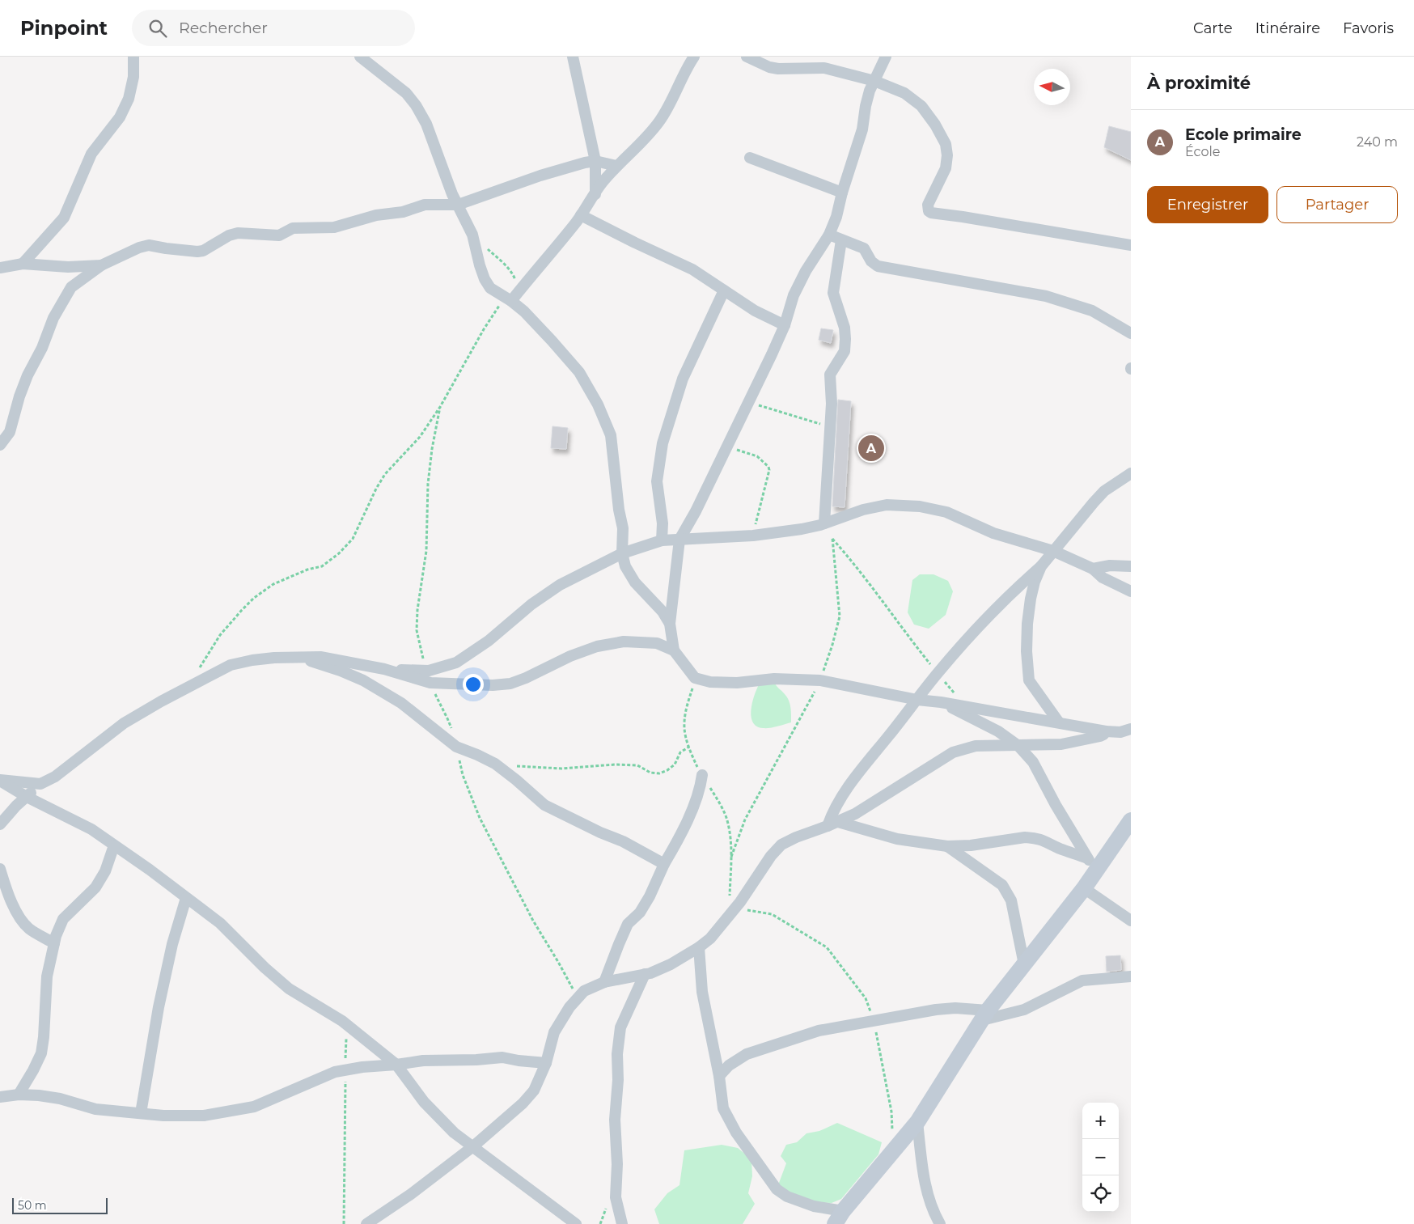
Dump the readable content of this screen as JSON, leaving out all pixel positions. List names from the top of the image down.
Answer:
{
  "scale_bar": "50 m",
  "north": "left",
  "page": {
    "header": "Pinpoint",
    "search": "Rechercher",
    "nav": ["Carte", "Itinéraire", "Favoris"],
    "heading": "À proximité",
    "list": [
      {
        "mark": "A",
        "name": "Ecole primaire",
        "note": "École",
        "value": "240 m"
      }
    ],
    "buttons": ["Enregistrer", "Partager"],
    "pins": "A",
    "map_buttons": ["+", "−"],
    "scale": "50 m"
  }
}
